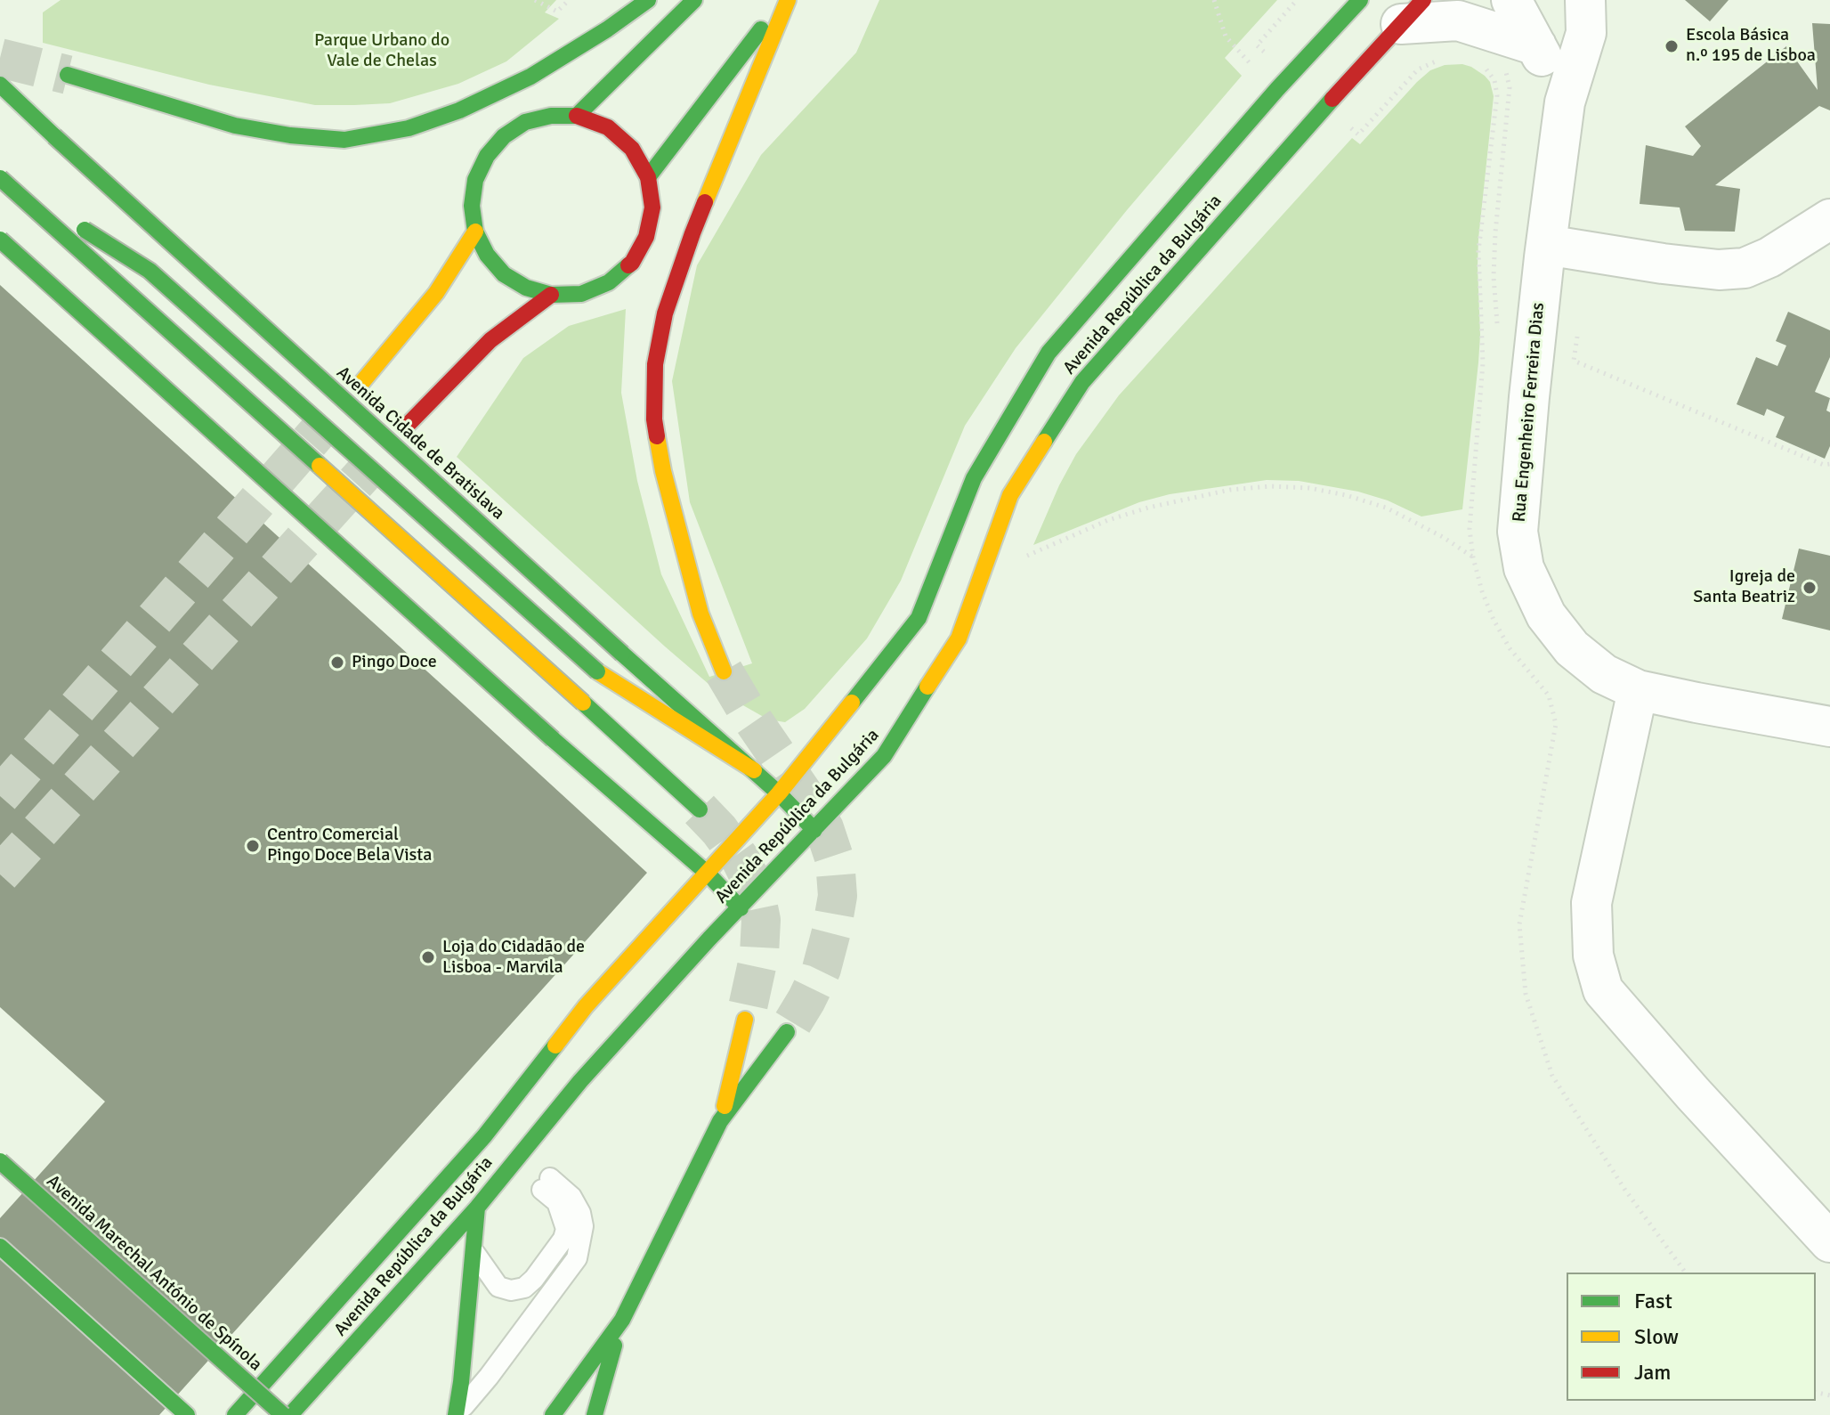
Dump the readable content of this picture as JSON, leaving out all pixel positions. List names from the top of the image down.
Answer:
{
  "streets": {
    "main road": ["Avenida República da Bulgária", "Avenida Cidade de Bratislava", "Avenida Marechal António de Spínola"],
    "street": ["Rua Engenheiro Ferreira Dias"]
  },
  "crossings": [
    ["Avenida República da Bulgária", "Avenida Cidade de Bratislava"]
  ],
  "parks": ["Parque Urbano do Vale de Chelas"],
  "places": [
    "Escola Básica n.º 195 de Lisboa",
    "Igreja de Santa Beatriz",
    "Pingo Doce",
    "Centro Comercial Pingo Doce Bela Vista",
    "Loja do Cidadão de Lisboa - Marvila"
  ],
  "legend": ["Fast", "Slow", "Jam"]
}
